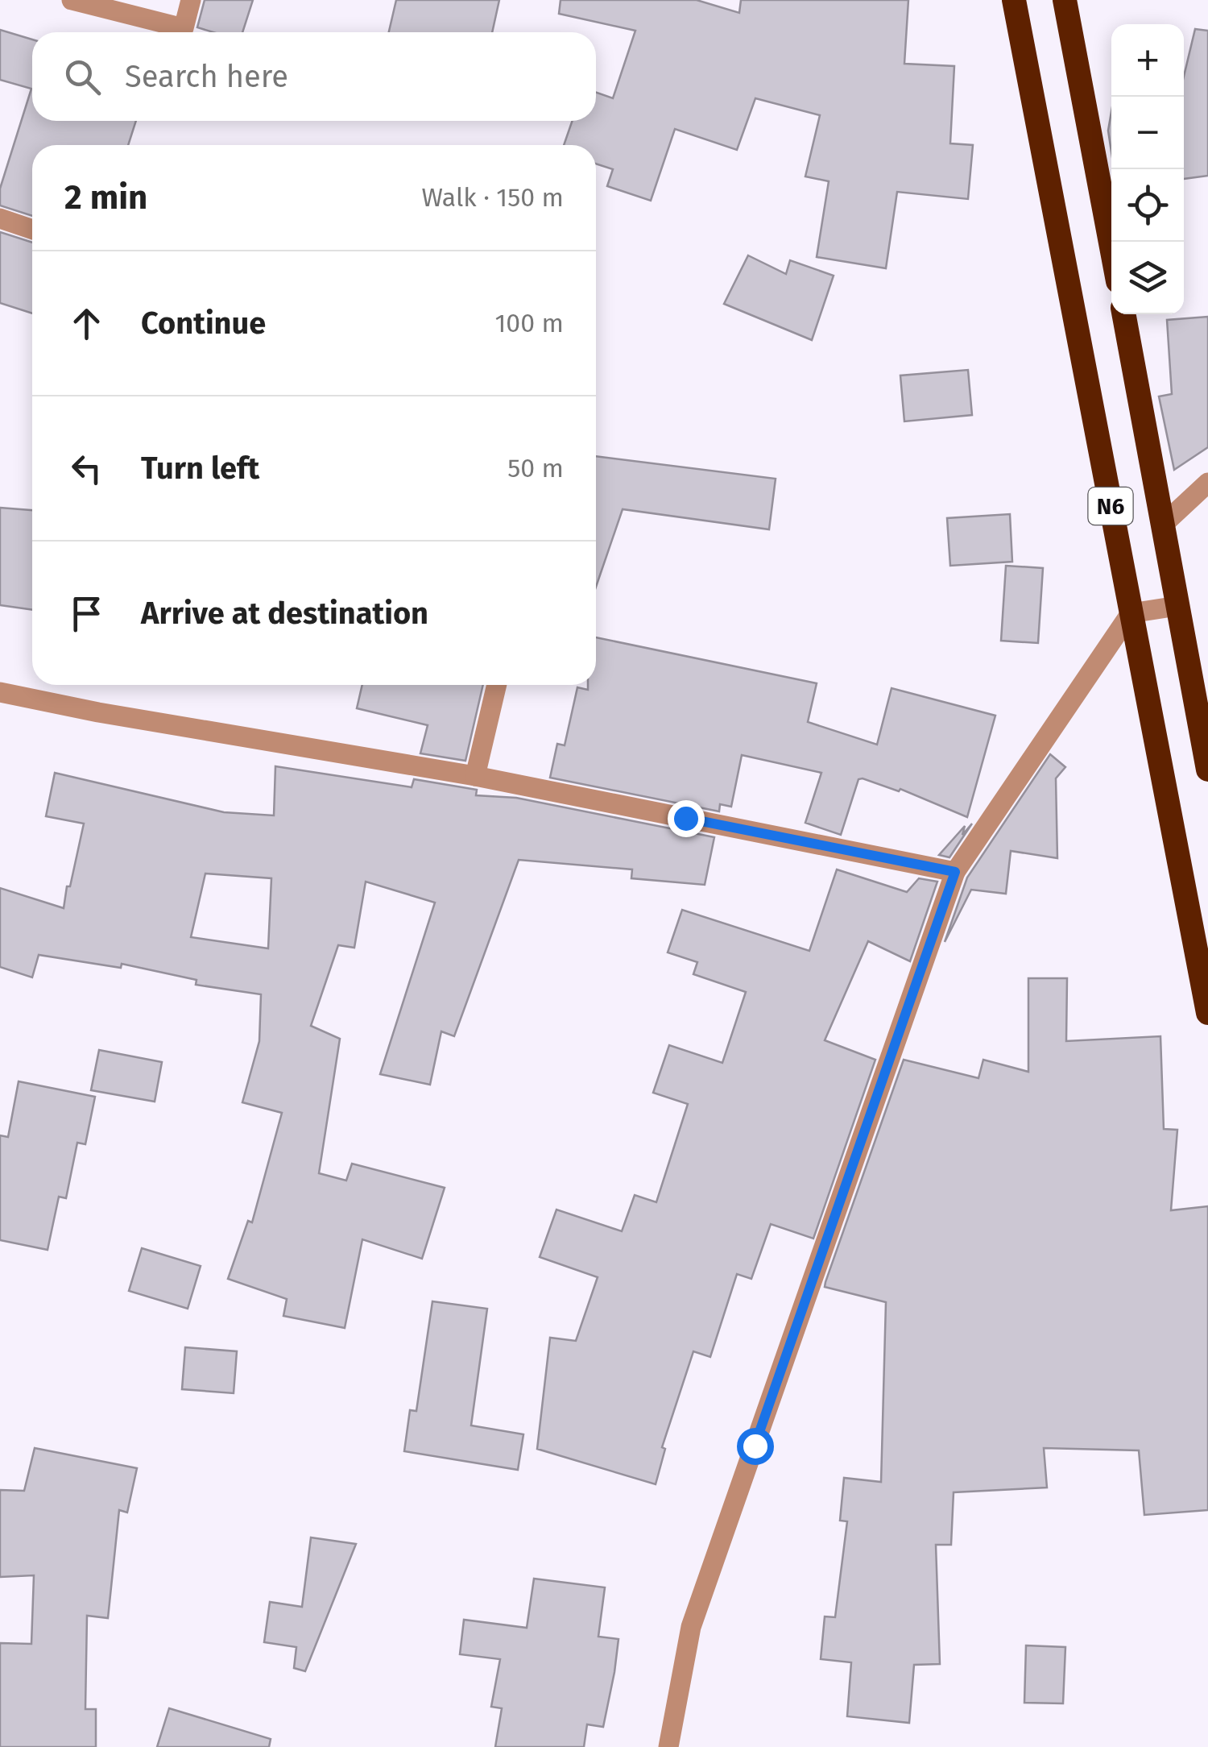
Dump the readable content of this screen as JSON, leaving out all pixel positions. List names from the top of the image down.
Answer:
{
  "streets": {
    "highway": ["N6"]
  },
  "page": {
    "map_buttons": ["+", "−"],
    "search": "Search here",
    "heading": ["2 min", "Walk · 150 m"],
    "list": [
      ["Continue", "100 m"],
      ["Turn left", "50 m"],
      "Arrive at destination"
    ]
  }
}
